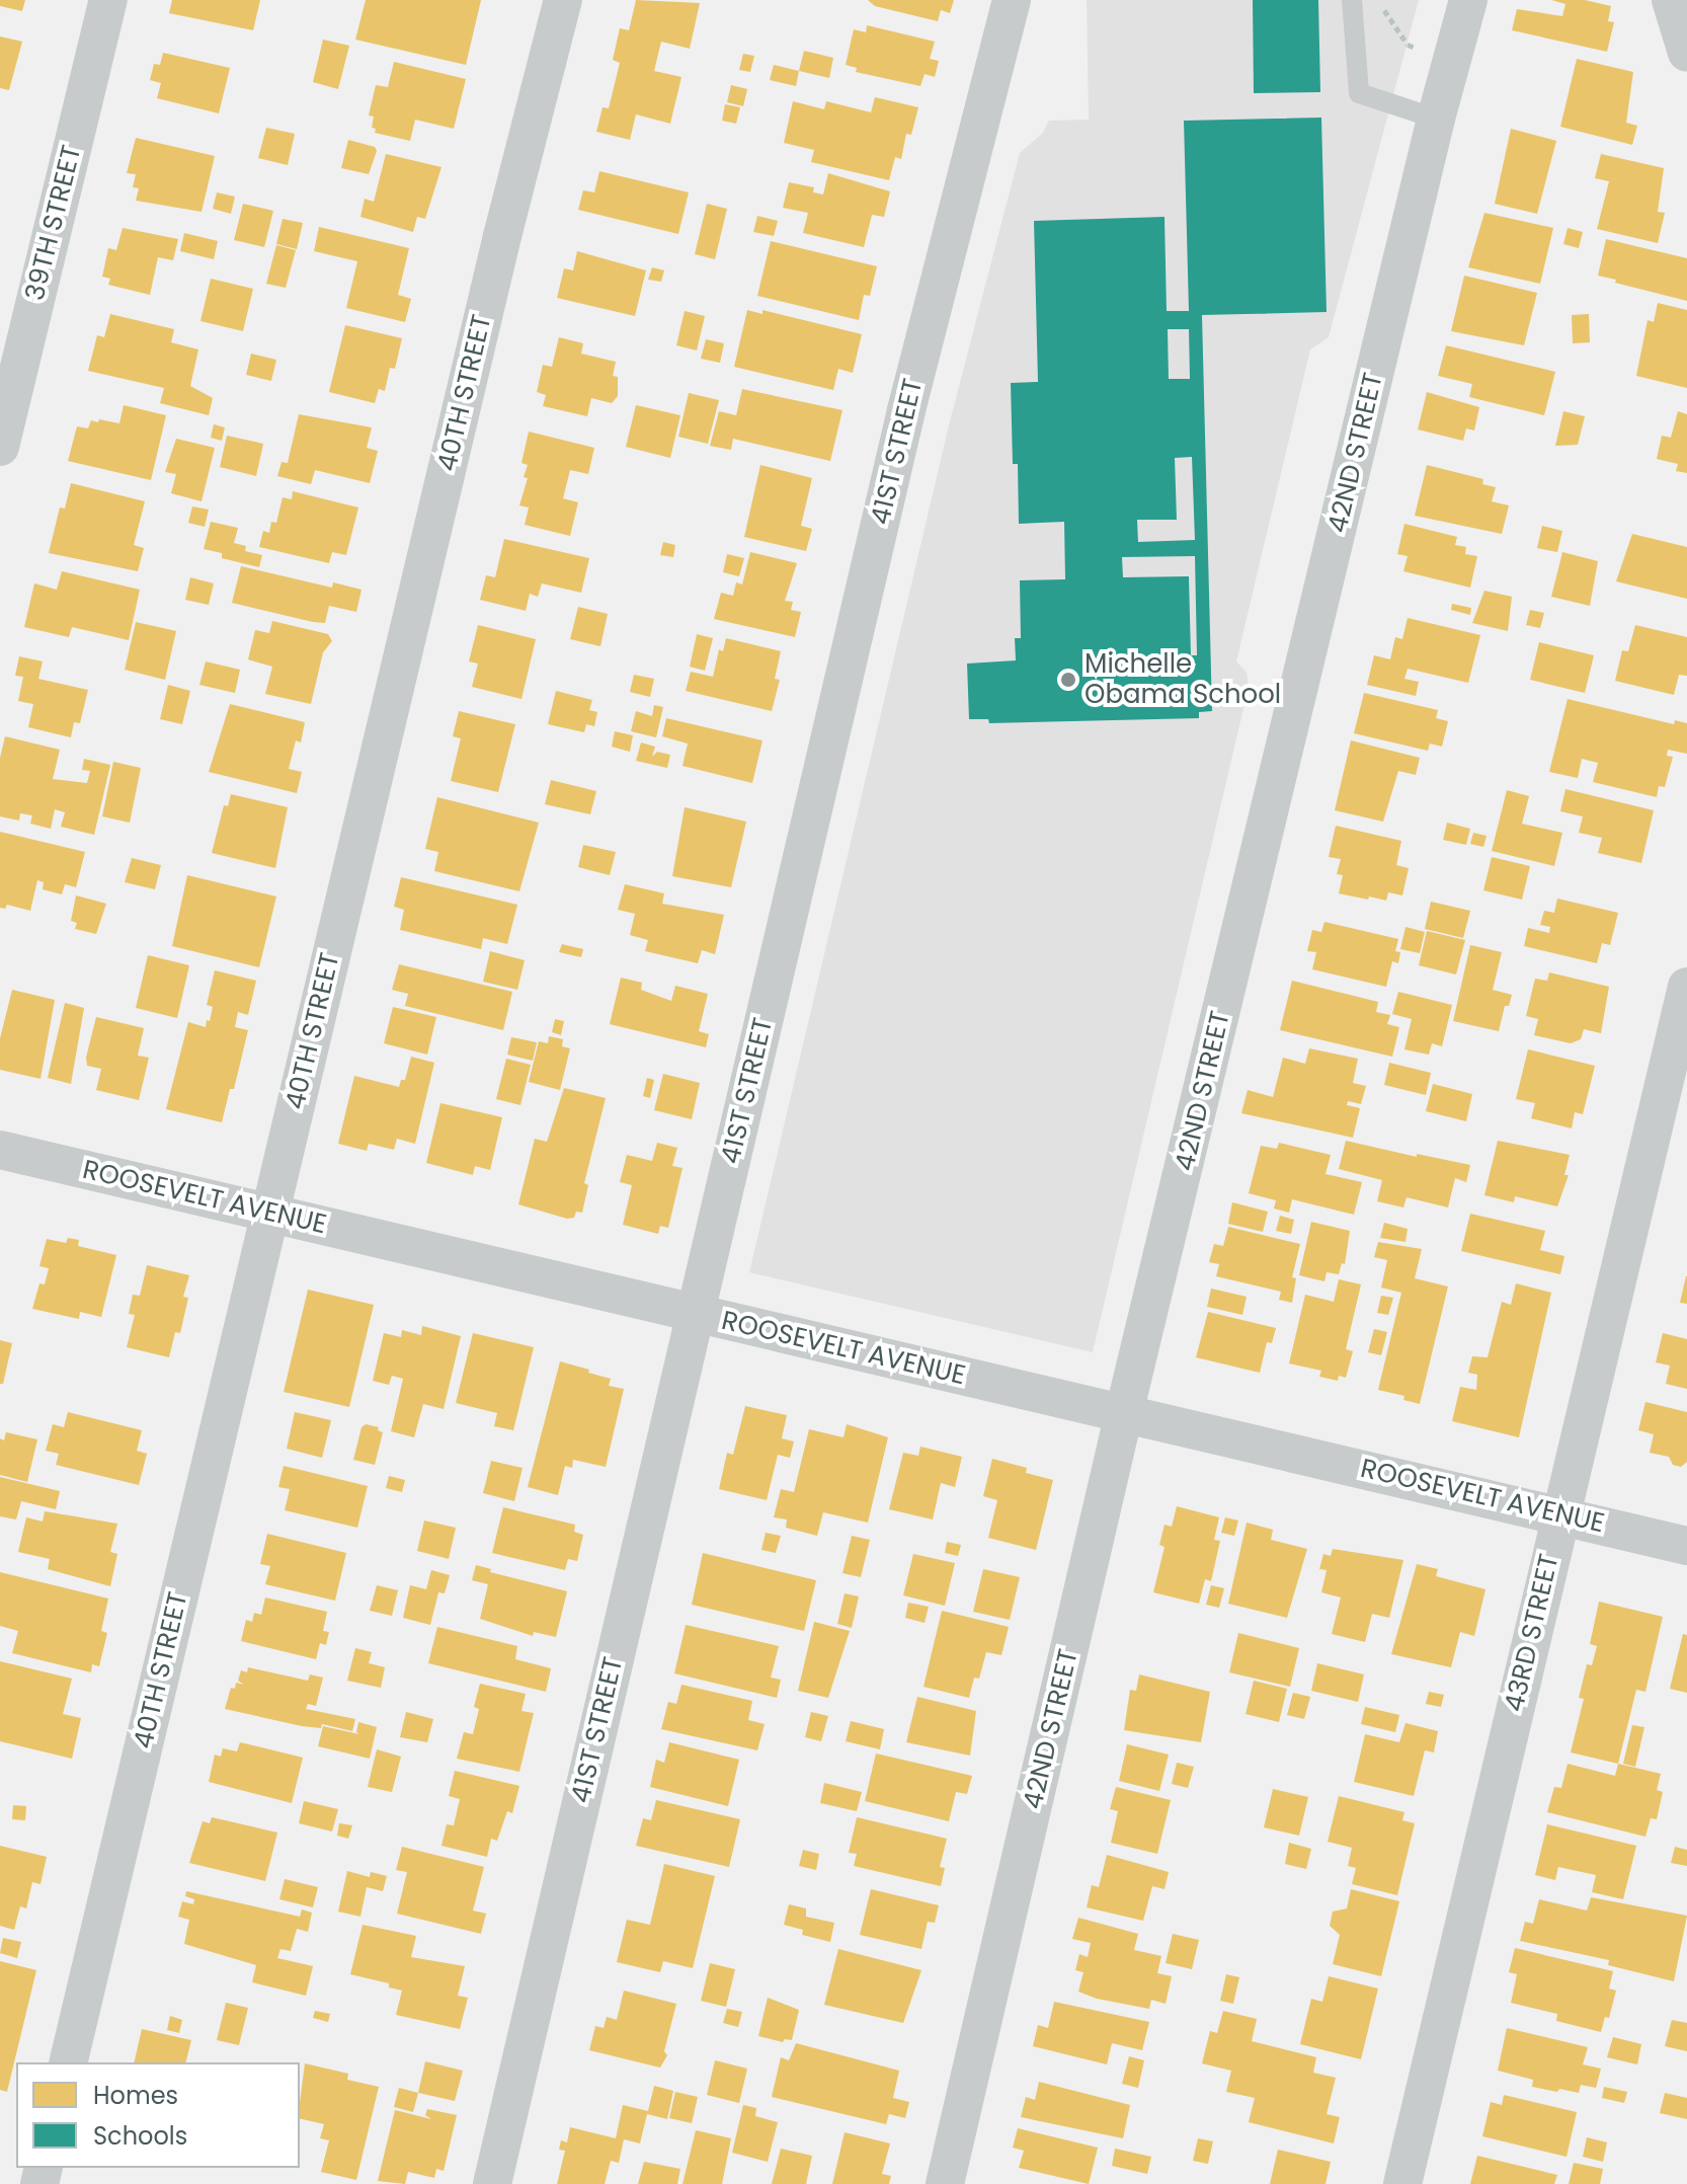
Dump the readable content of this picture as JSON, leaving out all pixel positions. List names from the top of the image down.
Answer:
{
  "streets": {
    "street": [
      "39TH STREET",
      "40TH STREET",
      "41ST STREET",
      "42ND STREET",
      "ROOSEVELT AVENUE",
      "43RD STREET"
    ]
  },
  "crossings": [
    ["40TH STREET", "ROOSEVELT AVENUE"],
    ["41ST STREET", "ROOSEVELT AVENUE"],
    ["42ND STREET", "ROOSEVELT AVENUE"],
    ["ROOSEVELT AVENUE", "43RD STREET"]
  ],
  "places": ["Michelle Obama School"],
  "legend": ["Homes", "Schools"]
}
